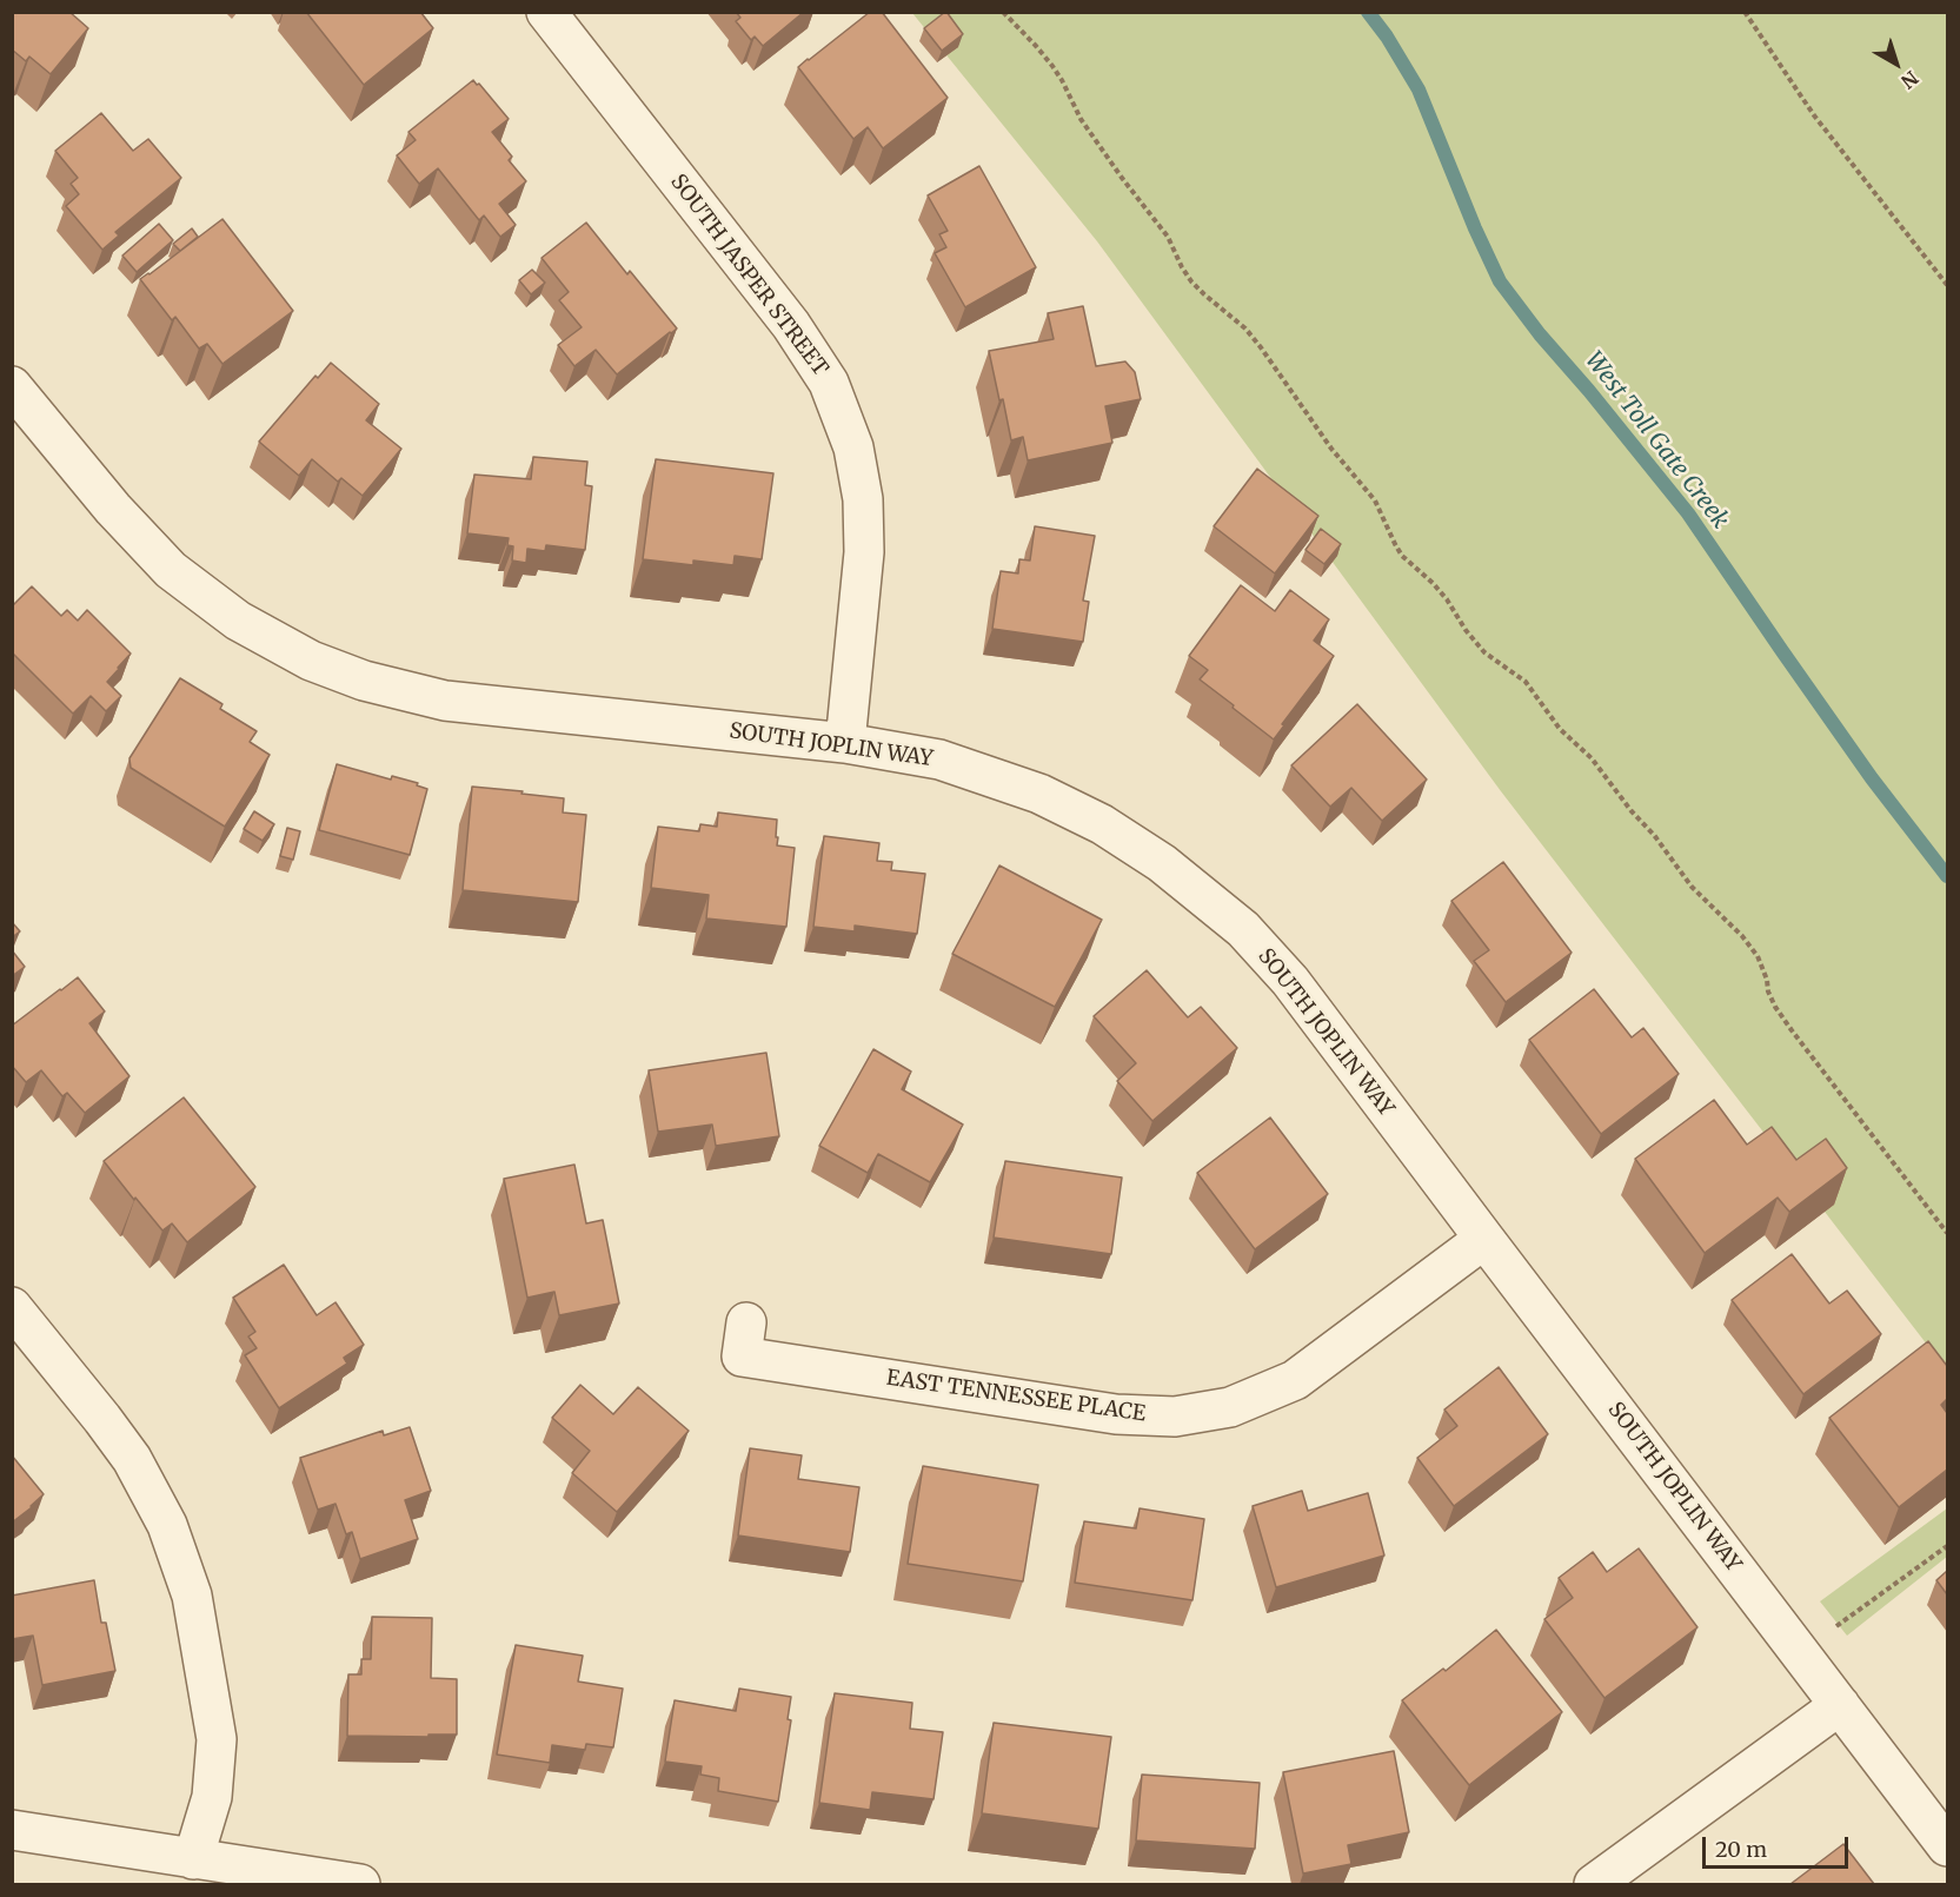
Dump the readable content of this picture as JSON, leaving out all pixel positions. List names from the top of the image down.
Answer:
{
  "streets": {
    "street": ["SOUTH JASPER STREET", "SOUTH JOPLIN WAY", "EAST TENNESSEE PLACE"]
  },
  "crossings": [
    ["SOUTH JASPER STREET", "SOUTH JOPLIN WAY"],
    ["SOUTH JOPLIN WAY", "EAST TENNESSEE PLACE"]
  ],
  "water": ["West Toll Gate Creek"],
  "scale_bar": "20 m",
  "north": "bottom right"
}
